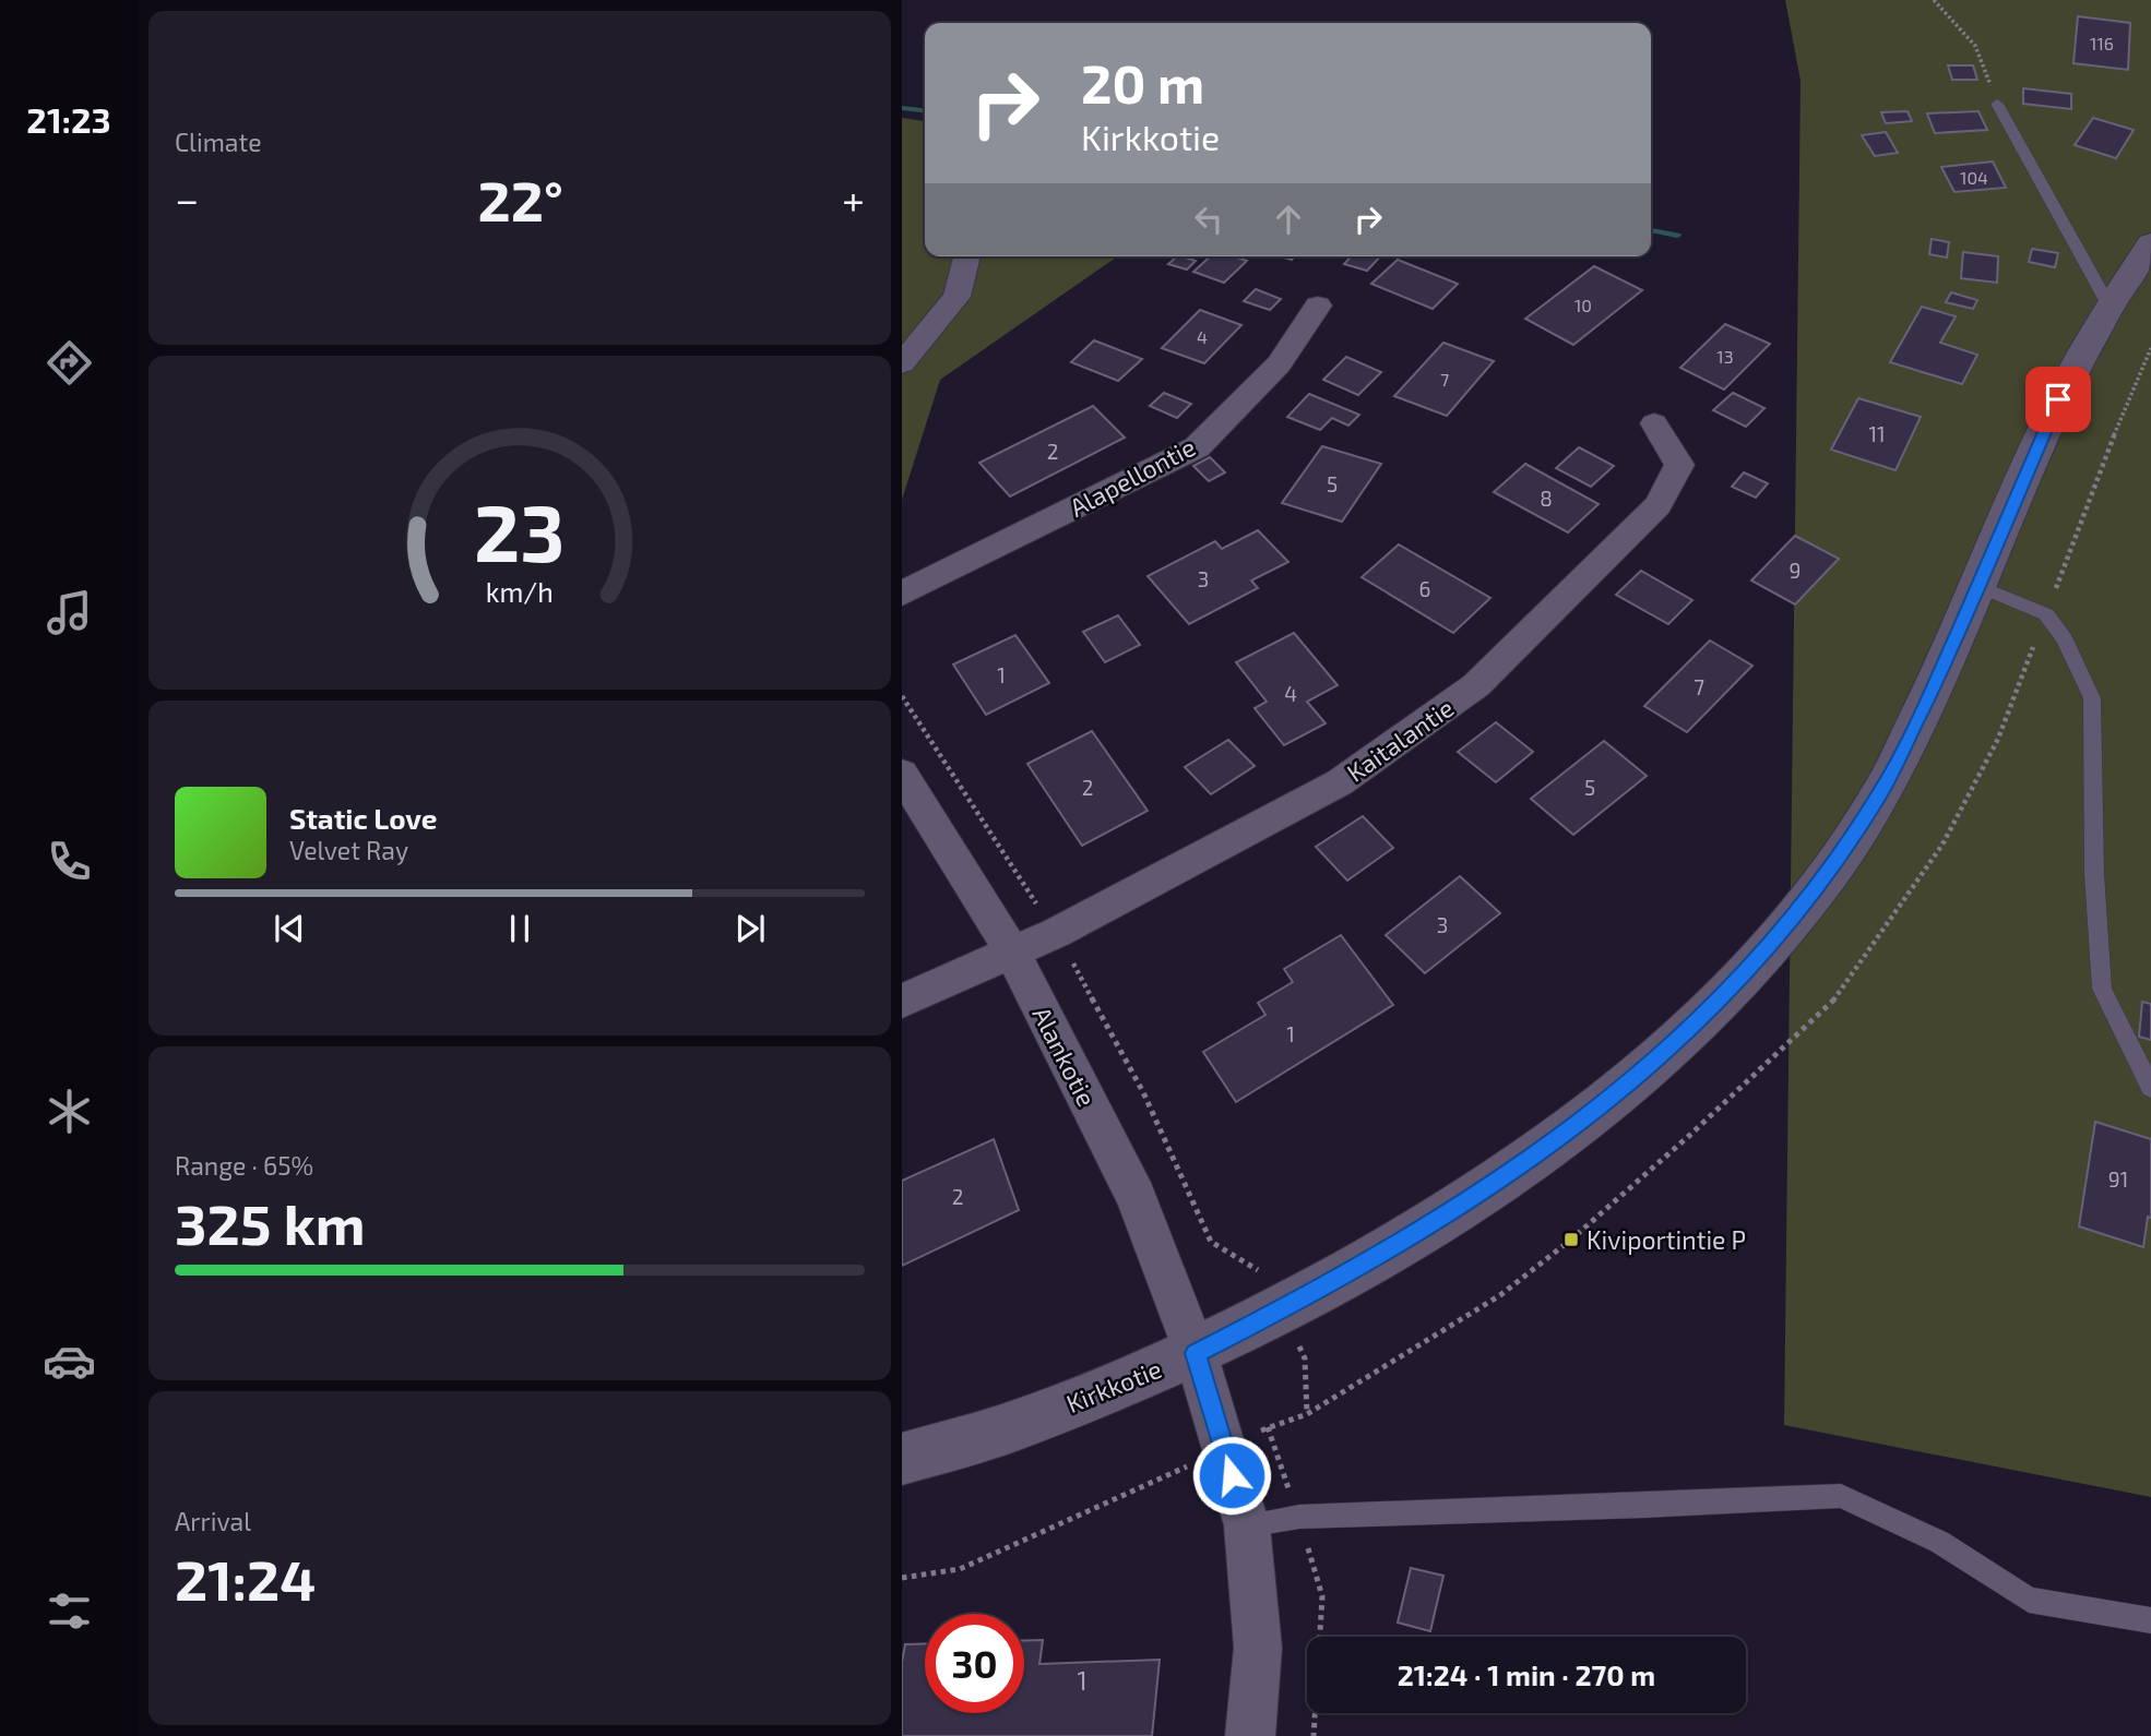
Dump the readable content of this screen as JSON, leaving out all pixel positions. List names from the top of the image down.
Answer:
{
  "streets": {
    "street": [
      "Alapellontie",
      "Kaitalantie",
      "Alankotie",
      "Kirkkotie"
    ]
  },
  "crossings": [
    ["Kaitalantie", "Alankotie"],
    ["Alankotie", "Kirkkotie"]
  ],
  "places": {
    "transit": ["Kiviportintie P"]
  },
  "house_numbers": [
    "116",
    "104",
    "10",
    "4",
    "13",
    "7",
    "11",
    "2",
    "5",
    "8",
    "9",
    "3",
    "6",
    "1",
    "7",
    "4",
    "2",
    "5",
    "3",
    "1",
    "91",
    "2",
    "1"
  ],
  "page": {
    "tabs": "21:23",
    "tile": [
      "Climate",
      ["Range · 65%", "325 km"],
      ["Arrival", "21:24"]
    ],
    "turn": ["20 m", "Kirkkotie"],
    "heat": ["−", "22°", "+"],
    "song": ["Static Love", "Velvet Ray"],
    "limit": "30",
    "trip": "21:24 · 1 min · 270 m",
    "gauge": ["23", "km/h"]
  }
}
